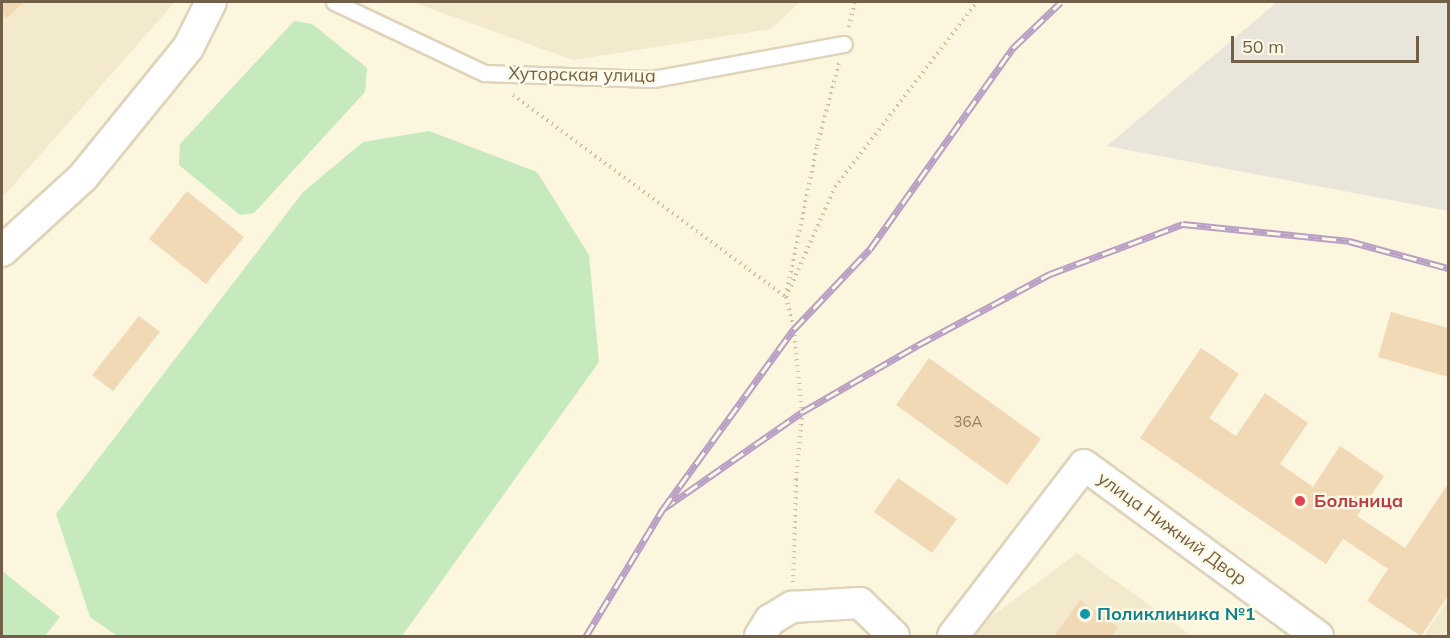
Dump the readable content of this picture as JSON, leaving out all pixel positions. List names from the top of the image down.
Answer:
{
  "streets": {
    "street": ["улица Нижний Двор"],
    "lane": ["Хуторская улица"]
  },
  "places": ["Больница", "Поликлиника №1"],
  "house_numbers": ["36А"],
  "scale_bar": "50 m"
}
